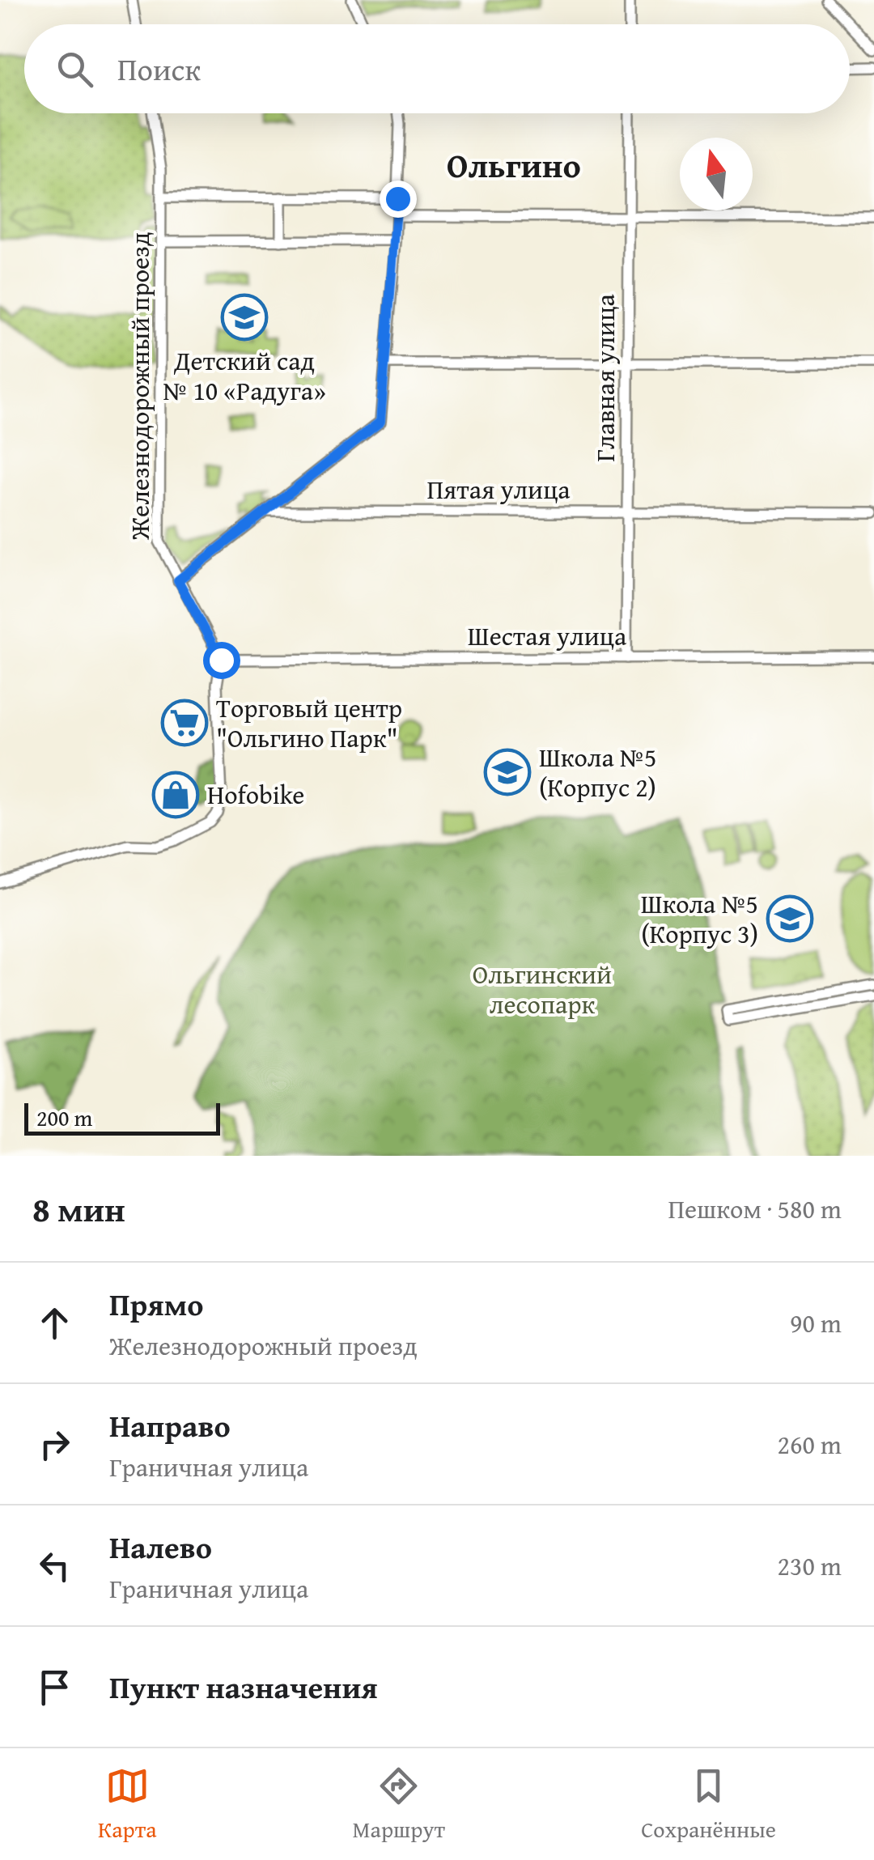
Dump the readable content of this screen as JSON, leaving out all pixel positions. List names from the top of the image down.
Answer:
{
  "streets": {
    "street": [
      "Главная улица",
      "Железнодорожный проезд",
      "Пятая улица",
      "Шестая улица"
    ]
  },
  "crossings": [
    ["Главная улица", "Пятая улица"],
    ["Главная улица", "Шестая улица"],
    ["Железнодорожный проезд", "Шестая улица"]
  ],
  "districts": ["Ольгино"],
  "parks": ["Ольгинский лесопарк"],
  "places": {
    "school or university": ["Детский сад № 10 «Радуга»", "Школа №5 (Корпус 2)", "Школа №5 (Корпус 3)"],
    "supermarket": ["Торговый центр \"Ольгино Парк\""],
    "shop": ["Hofobike"]
  },
  "scale_bar": "200 m",
  "north": "top",
  "page": {
    "search": "Поиск",
    "scale": "200 m",
    "heading": ["8 мин", "Пешком · 580 m"],
    "list": [
      ["Прямо", "Железнодорожный проезд", "90 m"],
      ["Направо", "Граничная улица", "260 m"],
      ["Налево", "Граничная улица", "230 m"],
      "Пункт назначения"
    ],
    "nav": ["Карта", "Маршрут", "Сохранённые"]
  }
}
